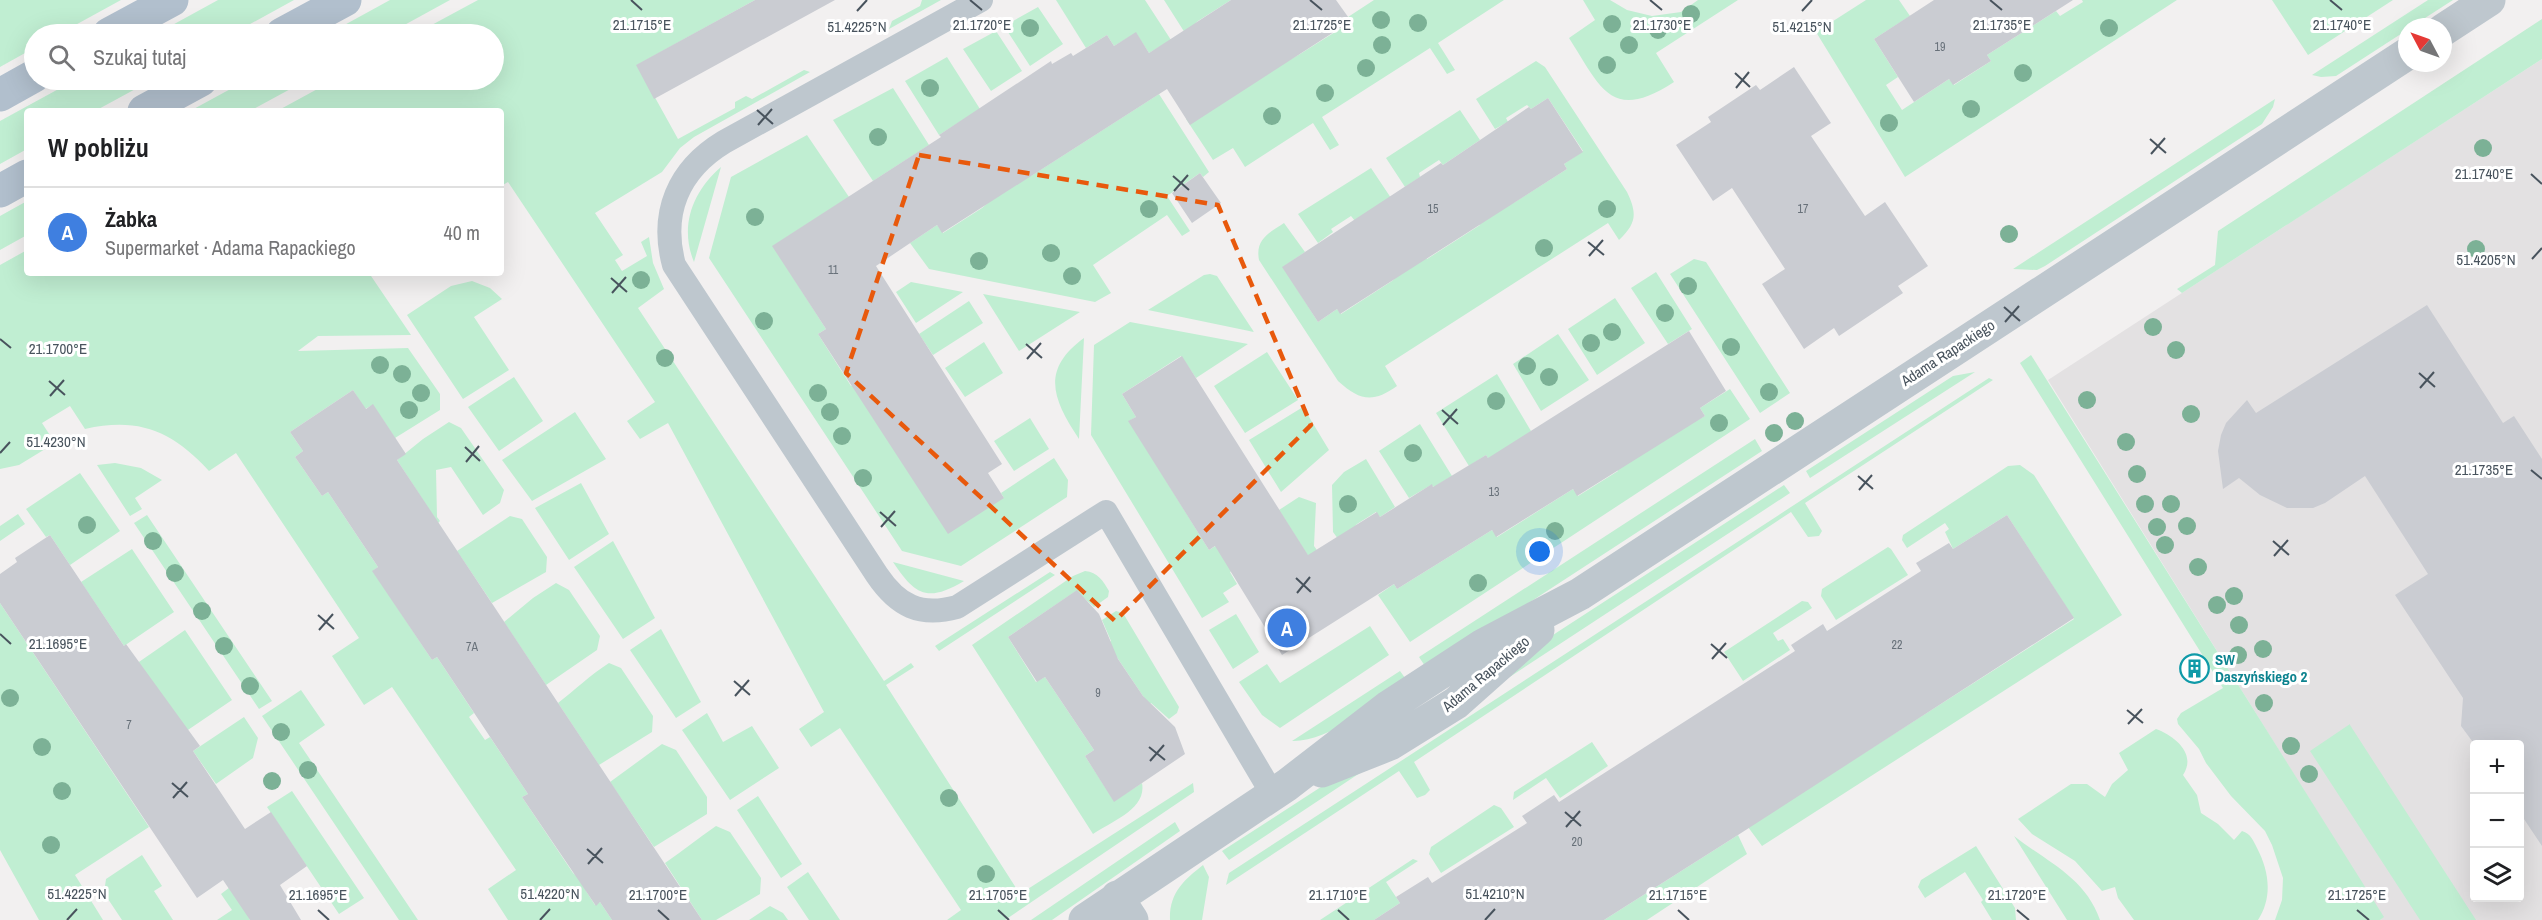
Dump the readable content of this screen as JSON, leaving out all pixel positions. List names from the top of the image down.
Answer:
{
  "streets": {
    "street": ["Adama Rapackiego"]
  },
  "places": {
    "building": ["SW Daszyńskiego 2"]
  },
  "house_numbers": [
    "19",
    "15",
    "17",
    "11",
    "13",
    "22",
    "7A",
    "9",
    "7",
    "20"
  ],
  "north": "top left",
  "page": {
    "search": "Szukaj tutaj",
    "heading": "W pobliżu",
    "list": [
      {
        "mark": "A",
        "name": "Żabka",
        "note": "Supermarket · Adama Rapackiego",
        "value": "40 m"
      }
    ],
    "pins": "A",
    "map_buttons": ["+", "−"]
  },
  "coordinates": [
    "21.1720°E",
    "21.1725°E",
    "21.1740°E",
    "21.1715°E",
    "21.1730°E",
    "21.1735°E",
    "51.4225°N",
    "51.4215°N",
    "51.4205°N",
    "21.1700°E",
    "51.4230°N",
    "21.1695°E",
    "51.4220°N",
    "51.4210°N",
    "21.1705°E",
    "21.1710°E"
  ]
}
